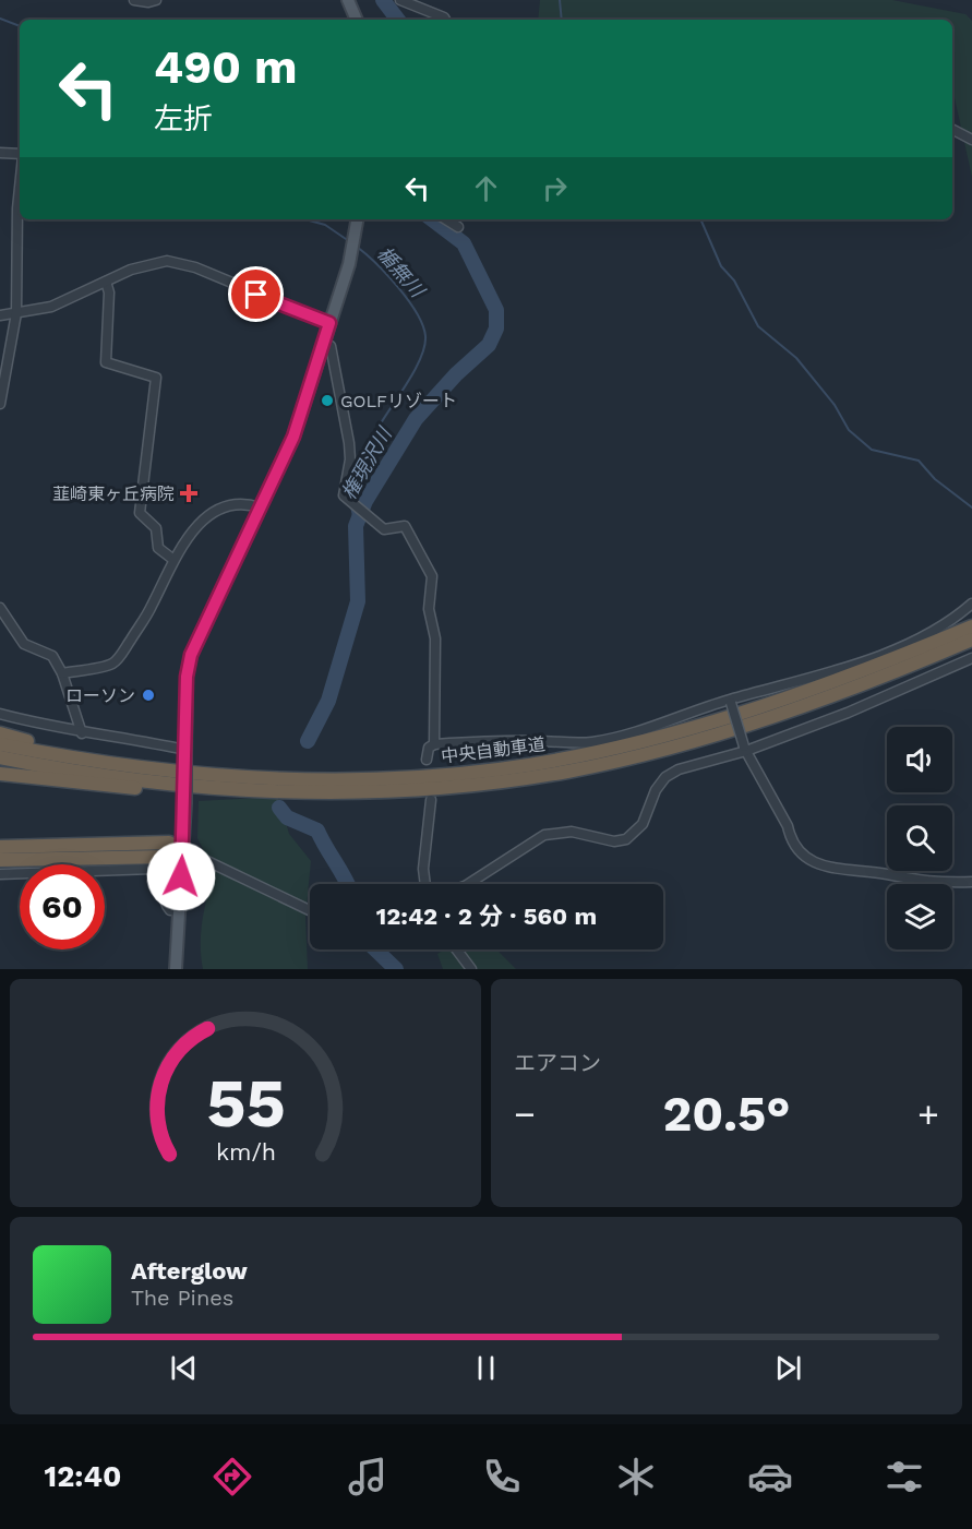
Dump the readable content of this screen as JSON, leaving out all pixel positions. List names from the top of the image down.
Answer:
{
  "streets": {
    "highway": ["中央自動車道"]
  },
  "water": ["楯無川", "権現沢川"],
  "places": {
    "other": ["GOLFリゾート", "ローソン"],
    "health": ["韮崎東ヶ丘病院"]
  },
  "page": {
    "turn": ["490 m", "左折"],
    "limit": "60",
    "trip": "12:42 · 2 分 · 560 m",
    "tile": "エアコン",
    "heat": ["−", "20.5°", "+"],
    "song": ["Afterglow", "The Pines"],
    "tabs": "12:40",
    "gauge": ["55", "km/h"]
  }
}
